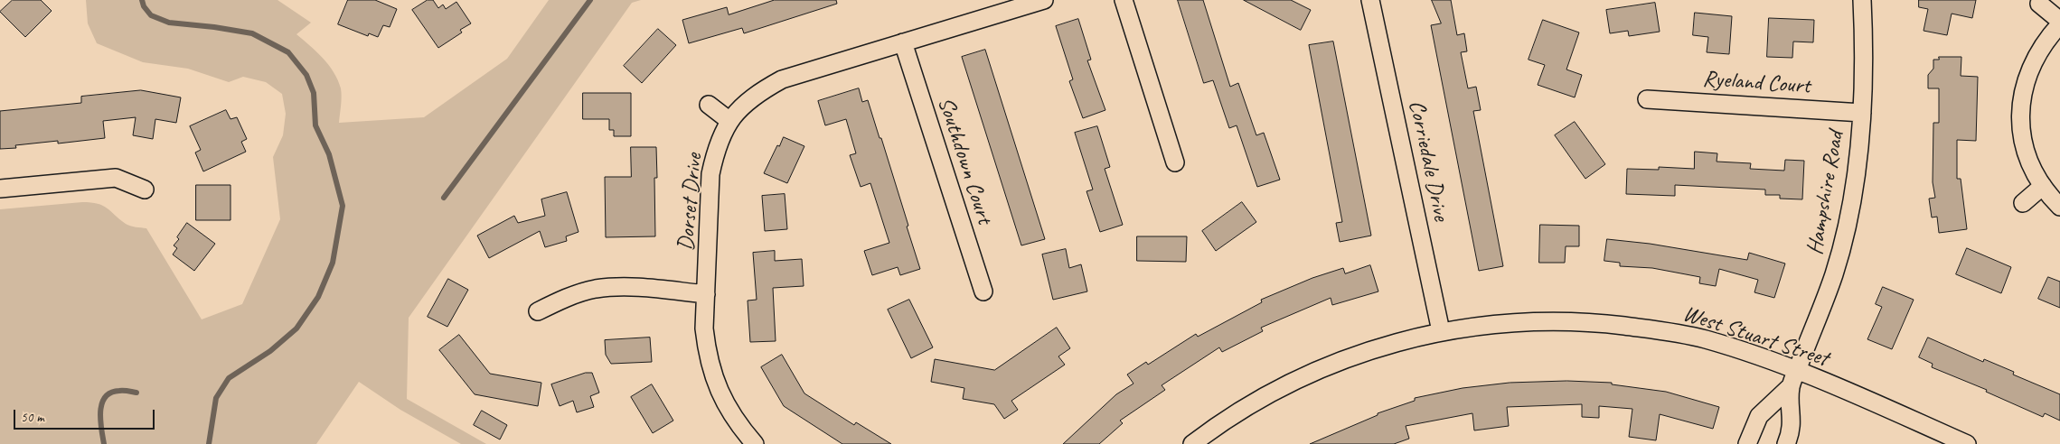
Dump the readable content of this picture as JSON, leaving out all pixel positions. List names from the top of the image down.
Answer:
{
  "streets": {
    "street": [
      "Ryeland Court",
      "Southdown Court",
      "Corriedale Drive",
      "Hampshire Road",
      "Dorset Drive",
      "West Stuart Street"
    ]
  },
  "crossings": [
    ["Ryeland Court", "Hampshire Road"],
    ["Southdown Court", "Dorset Drive"],
    ["Corriedale Drive", "West Stuart Street"],
    ["Hampshire Road", "West Stuart Street"]
  ],
  "scale_bar": "50 m"
}
